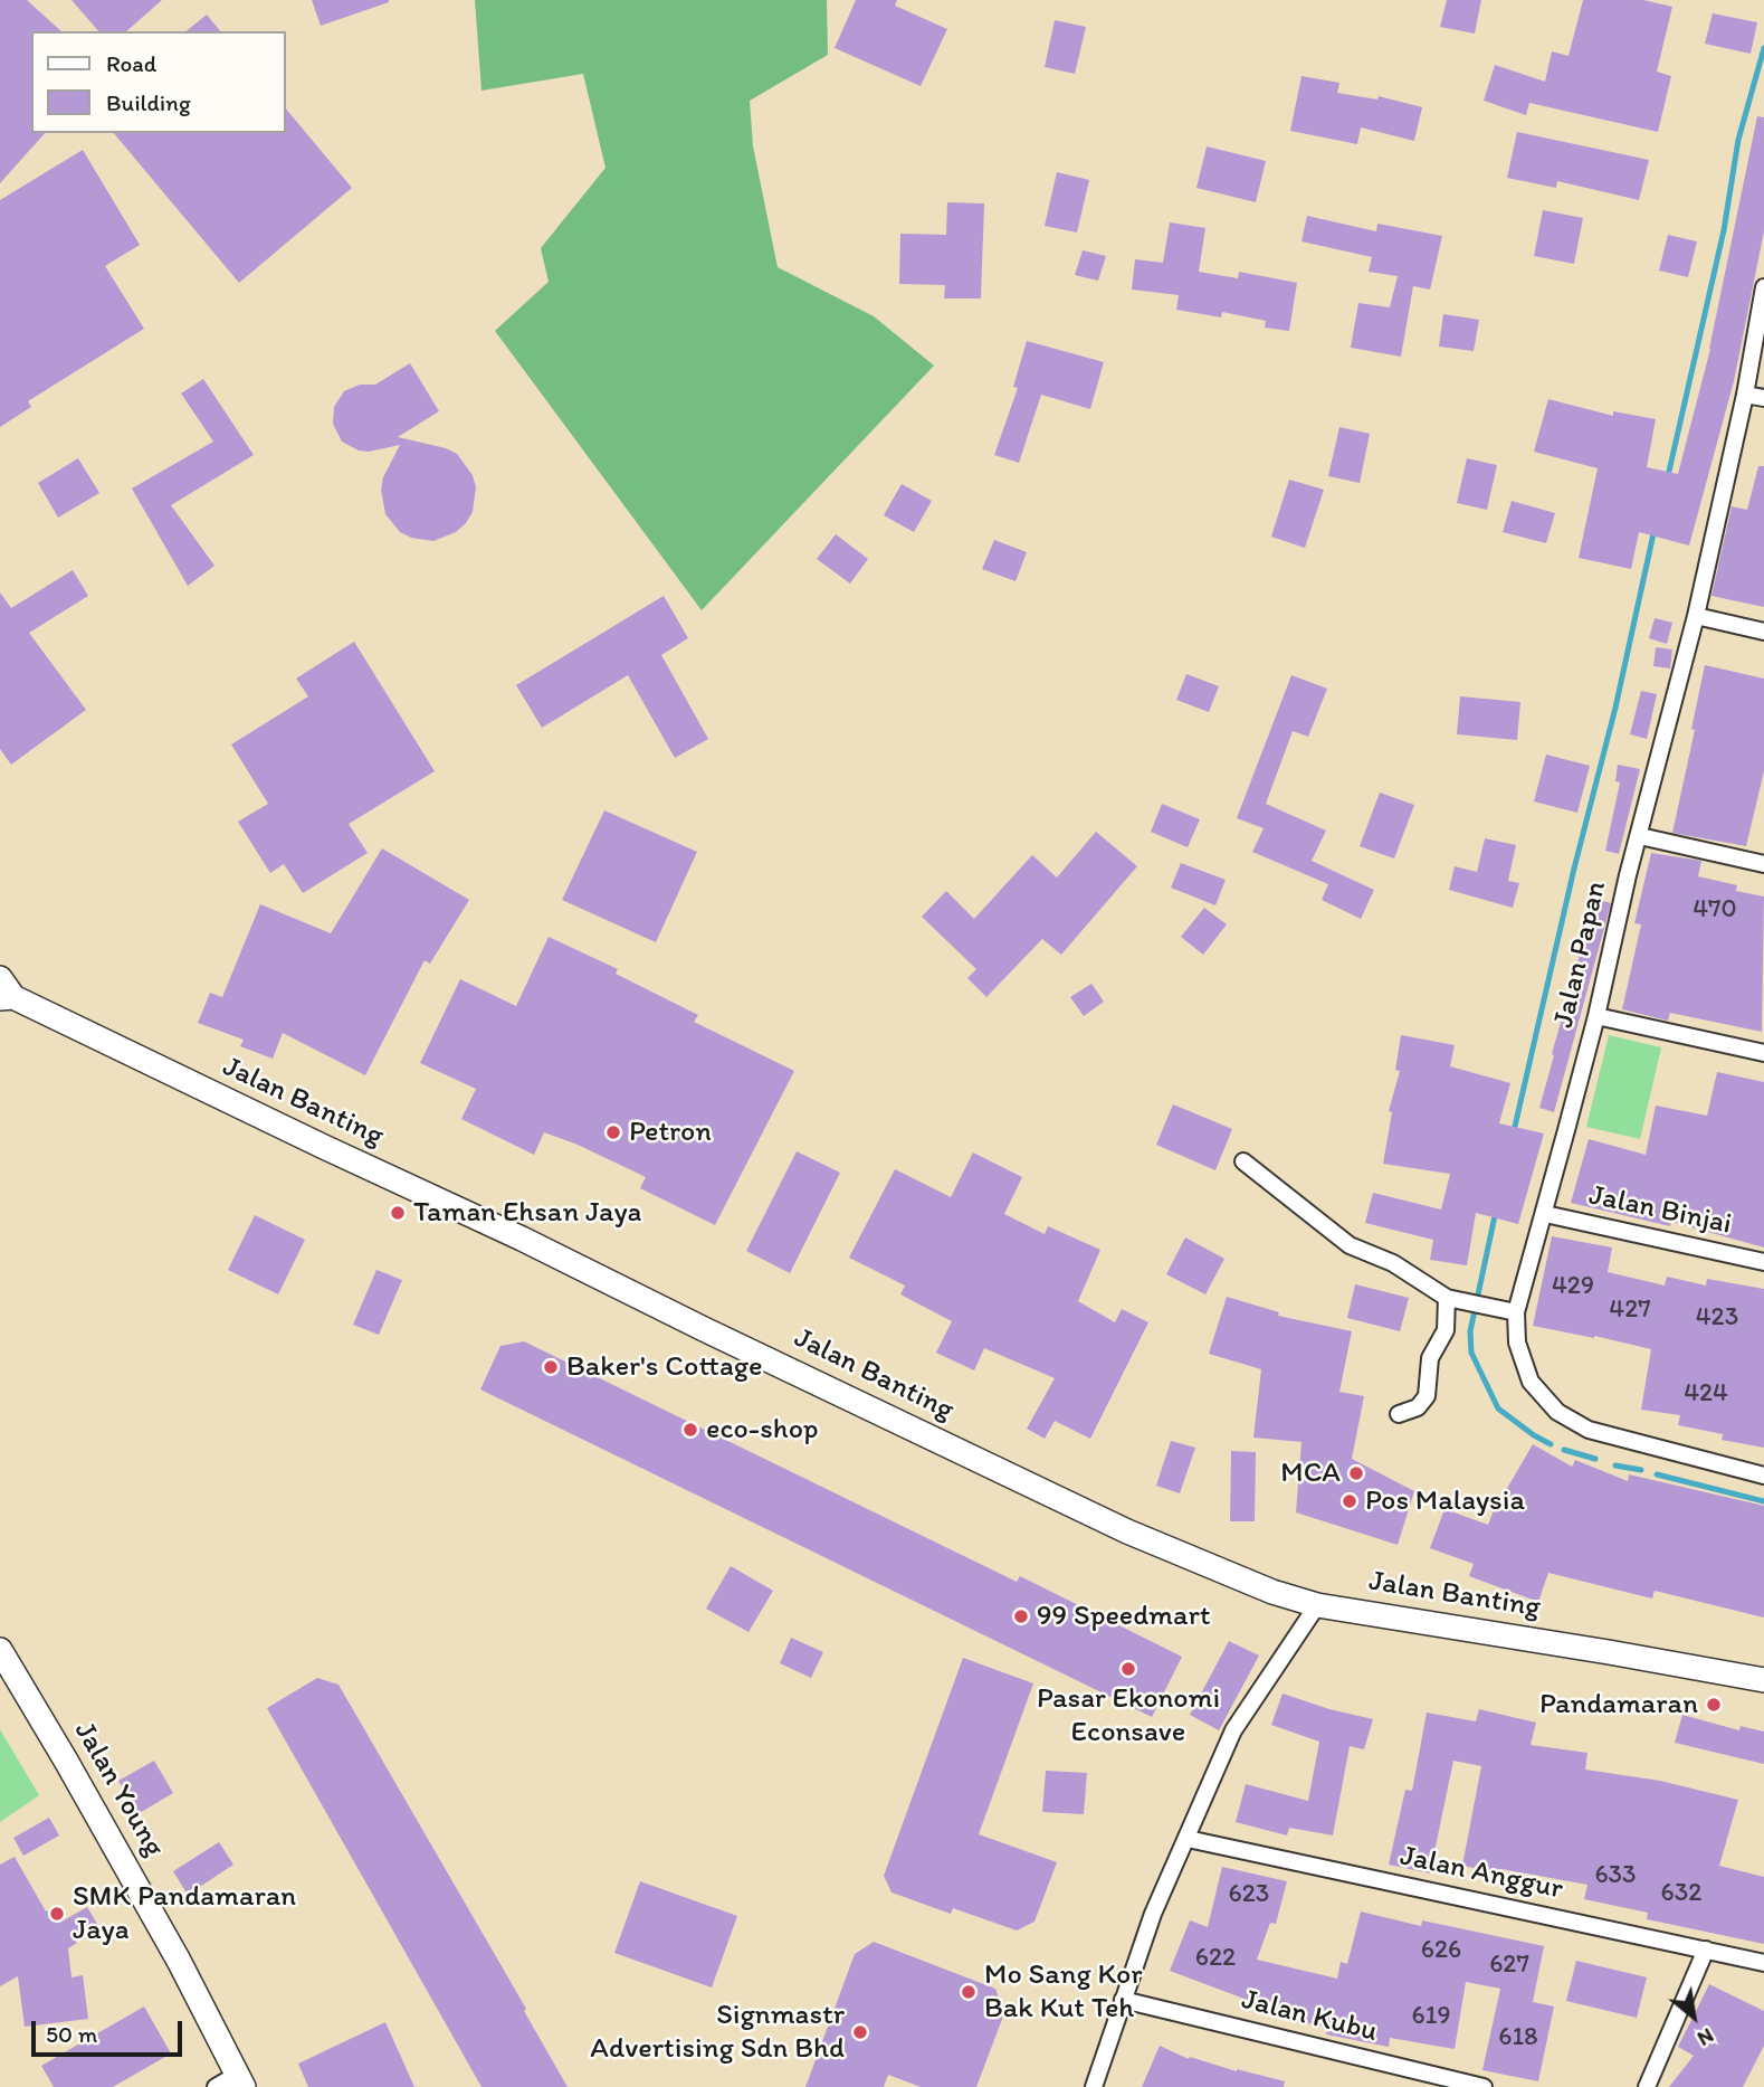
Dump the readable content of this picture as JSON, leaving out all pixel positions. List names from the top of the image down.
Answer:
{
  "streets": {
    "main road": ["Jalan Banting", "Jalan Young"],
    "street": [
      "Jalan Papan",
      "Jalan Binjai",
      "Jalan Anggur",
      "Jalan Kubu"
    ]
  },
  "crossings": [
    ["Jalan Papan", "Jalan Binjai"]
  ],
  "places": [
    "Petron",
    "Taman Ehsan Jaya",
    "Baker's Cottage",
    "eco-shop",
    "MCA",
    "Pos Malaysia",
    "99 Speedmart",
    "Pasar Ekonomi Econsave",
    "Pandamaran",
    "SMK Pandamaran Jaya",
    "Mo Sang Kor Bak Kut Teh",
    "Signmastr Advertising Sdn Bhd"
  ],
  "house_numbers": [
    "470",
    "429",
    "427",
    "423",
    "424",
    "633",
    "632",
    "623",
    "626",
    "622",
    "627",
    "619",
    "618"
  ],
  "legend": ["Road", "Building"],
  "scale_bar": "50 m",
  "north": "bottom right"
}
